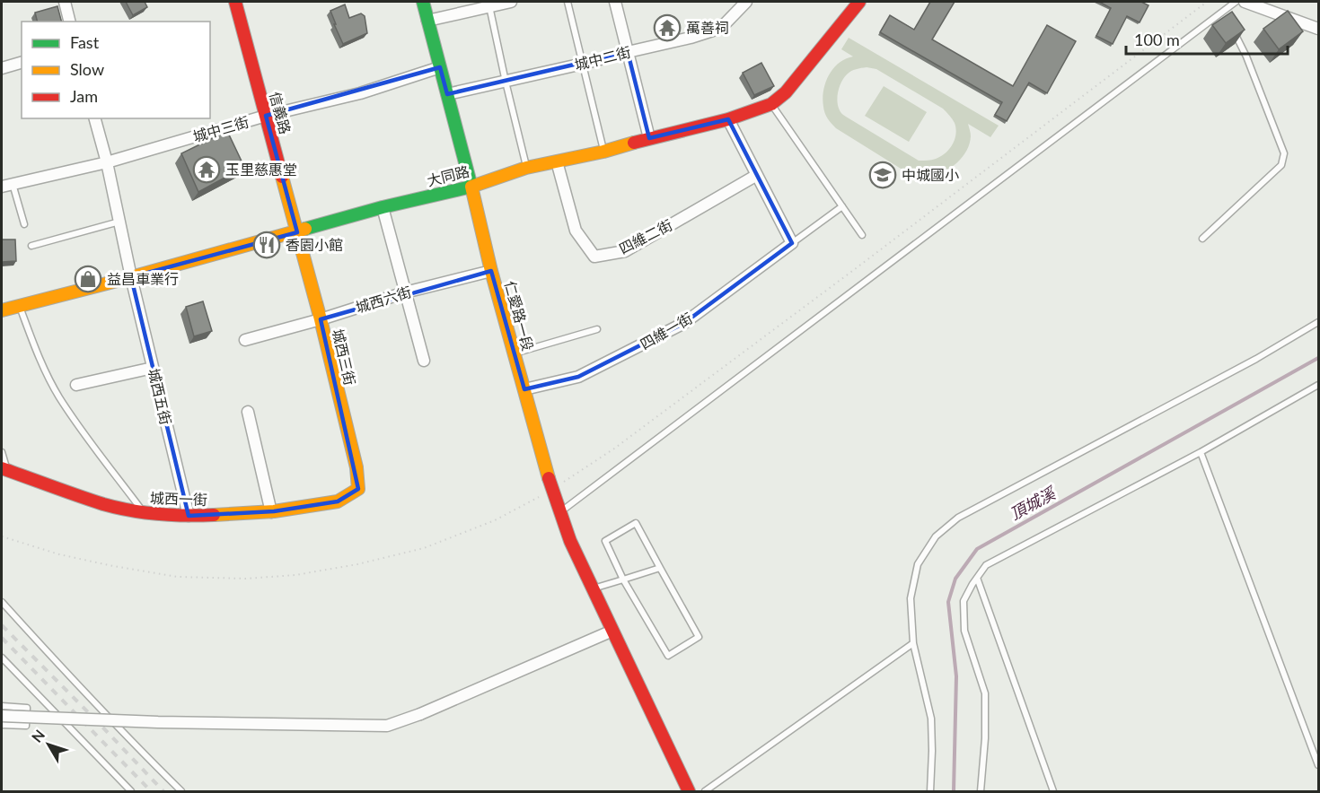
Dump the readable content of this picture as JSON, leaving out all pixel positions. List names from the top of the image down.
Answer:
{
  "streets": {
    "street": [
      "城中二街",
      "信義路",
      "城中三街",
      "大同路",
      "四維二街",
      "城西六街",
      "仁愛路一段",
      "四維一街",
      "城西三街",
      "城西五街",
      "城西一街"
    ]
  },
  "crossings": [
    ["城中二街", "仁愛路一段"],
    ["信義路", "城中三街"],
    ["信義路", "大同路"],
    ["信義路", "城西三街"],
    ["城中三街", "仁愛路一段"],
    ["城中三街", "城西五街"],
    ["大同路", "四維二街"],
    ["大同路", "仁愛路一段"],
    ["大同路", "城西三街"],
    ["大同路", "城西五街"],
    ["城西六街", "仁愛路一段"],
    ["城西六街", "城西三街"],
    ["仁愛路一段", "四維一街"],
    ["城西三街", "城西一街"],
    ["城西五街", "城西一街"]
  ],
  "water": ["頂城溪"],
  "places": {
    "temple": ["萬善祠", "玉里慈惠堂"],
    "school or university": ["中城國小"],
    "restaurant": ["香園小館"],
    "shop": ["益昌車業行"]
  },
  "legend": ["Fast", "Slow", "Jam"],
  "scale_bar": "100 m",
  "north": "top left"
}
